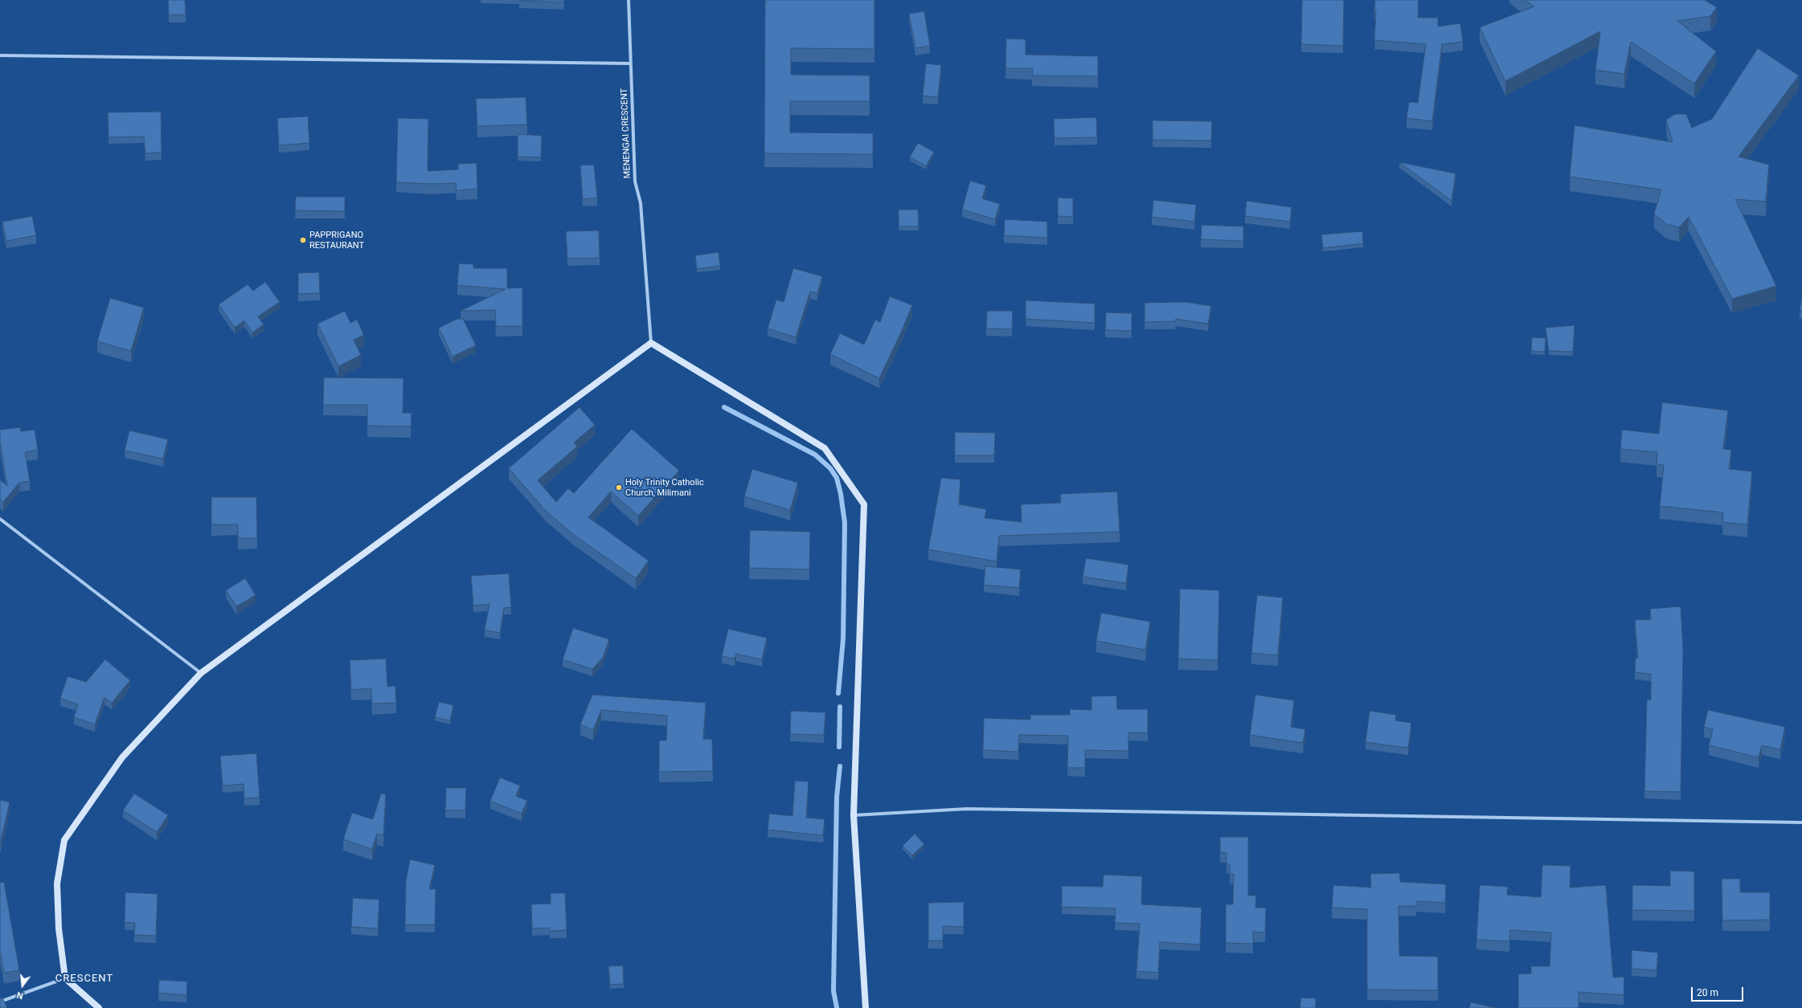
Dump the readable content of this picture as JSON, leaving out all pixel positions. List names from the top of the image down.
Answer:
{
  "streets": {
    "street": ["MENENGAI CRESCENT"]
  },
  "districts": ["CRESCENT"],
  "places": ["PAPPRIGANO RESTAURANT", "Holy Trinity Catholic Church, Milimani"],
  "scale_bar": "20 m",
  "north": "bottom"
}
